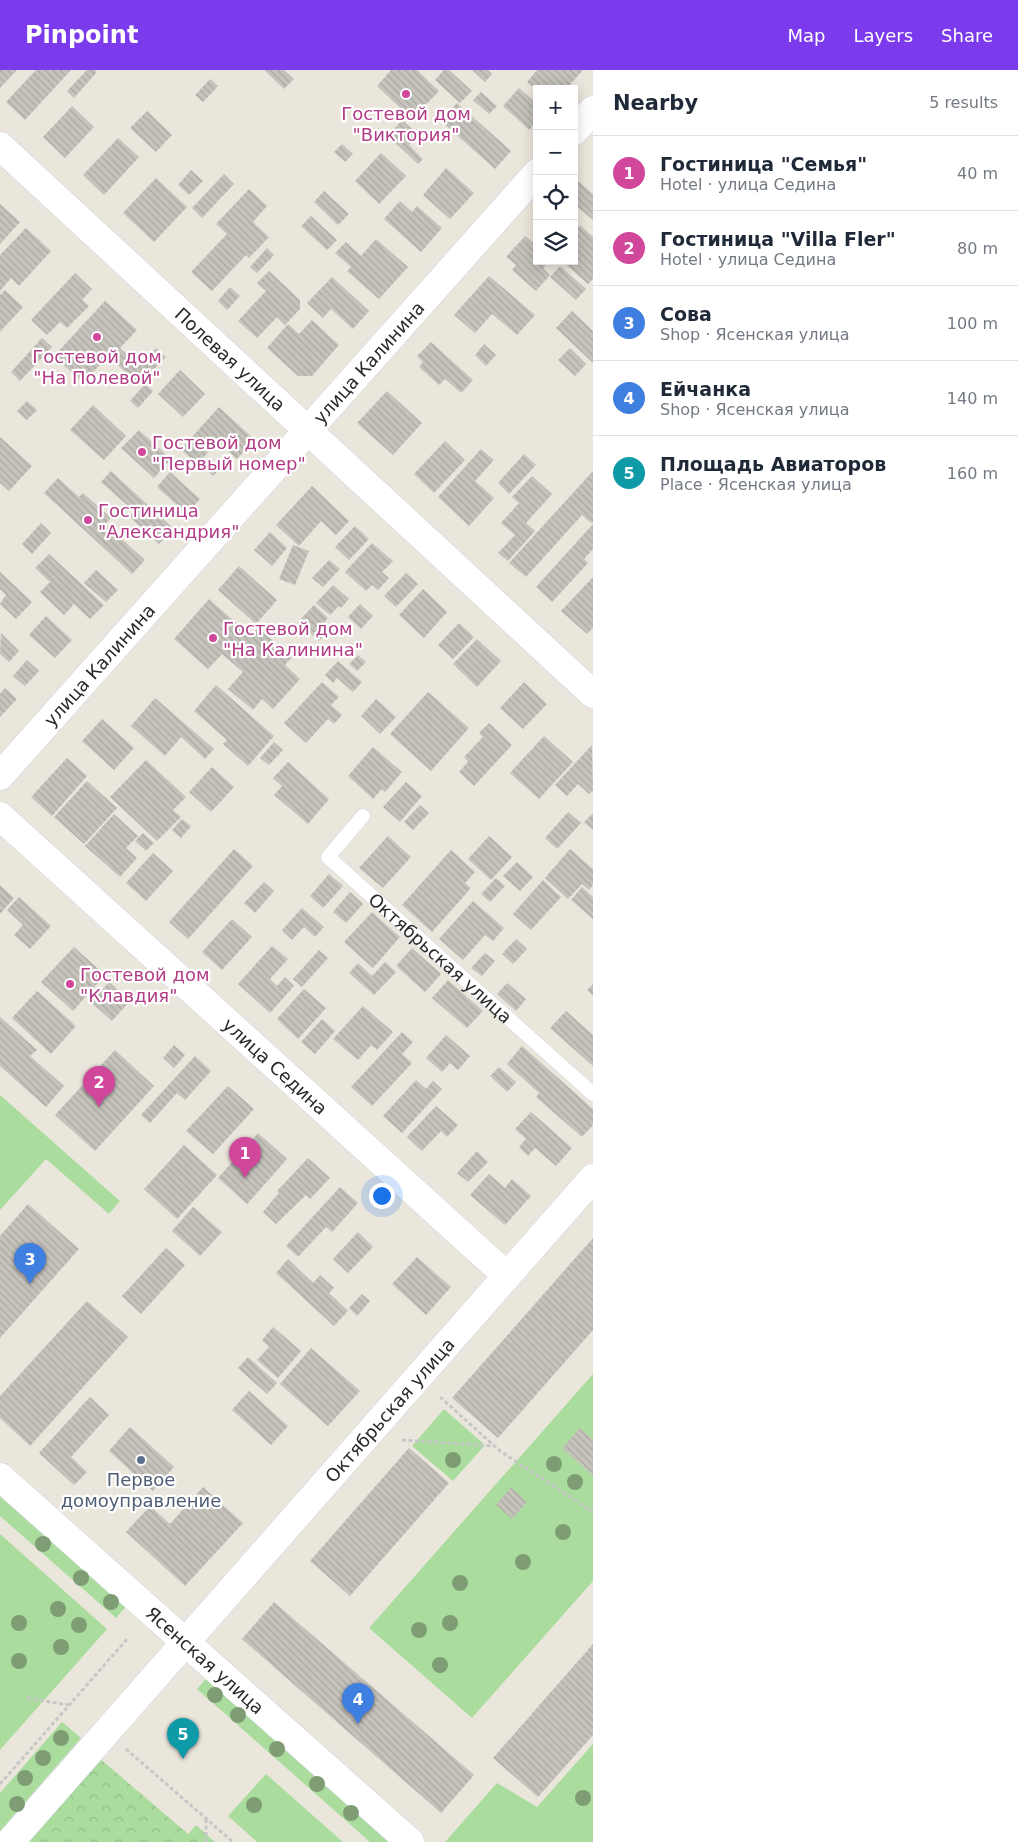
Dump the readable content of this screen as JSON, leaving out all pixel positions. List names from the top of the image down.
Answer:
{
  "streets": {
    "street": [
      "Полевая улица",
      "улица Калинина",
      "Октябрьская улица",
      "улица Седина",
      "Ясенская улица"
    ]
  },
  "crossings": [
    ["Полевая улица", "улица Калинина"],
    ["Октябрьская улица", "улица Седина"],
    ["Октябрьская улица", "Ясенская улица"]
  ],
  "places": [
    "Гостевой дом \"Виктория\"",
    "Гостевой дом \"На Полевой\"",
    "Гостевой дом \"Первый номер\"",
    "Гостиница \"Александрия\"",
    "Гостевой дом \"На Калинина\"",
    "Гостевой дом \"Клавдия\"",
    "Первое домоуправление"
  ],
  "page": {
    "header": "Pinpoint",
    "nav": ["Map", "Layers", "Share"],
    "heading": ["Nearby", "5 results"],
    "map_buttons": ["+", "−"],
    "list": [
      {
        "mark": "1",
        "name": "Гостиница \"Семья\"",
        "note": "Hotel · улица Седина",
        "value": "40 m"
      },
      {
        "mark": "2",
        "name": "Гостиница \"Villa Fler\"",
        "note": "Hotel · улица Седина",
        "value": "80 m"
      },
      {
        "mark": "3",
        "name": "Сова",
        "note": "Shop · Ясенская улица",
        "value": "100 m"
      },
      {
        "mark": "4",
        "name": "Ейчанка",
        "note": "Shop · Ясенская улица",
        "value": "140 m"
      },
      {
        "mark": "5",
        "name": "Площадь Авиаторов",
        "note": "Place · Ясенская улица",
        "value": "160 m"
      }
    ],
    "pins": [
      "2",
      "1",
      "3",
      "4",
      "5"
    ]
  }
}
